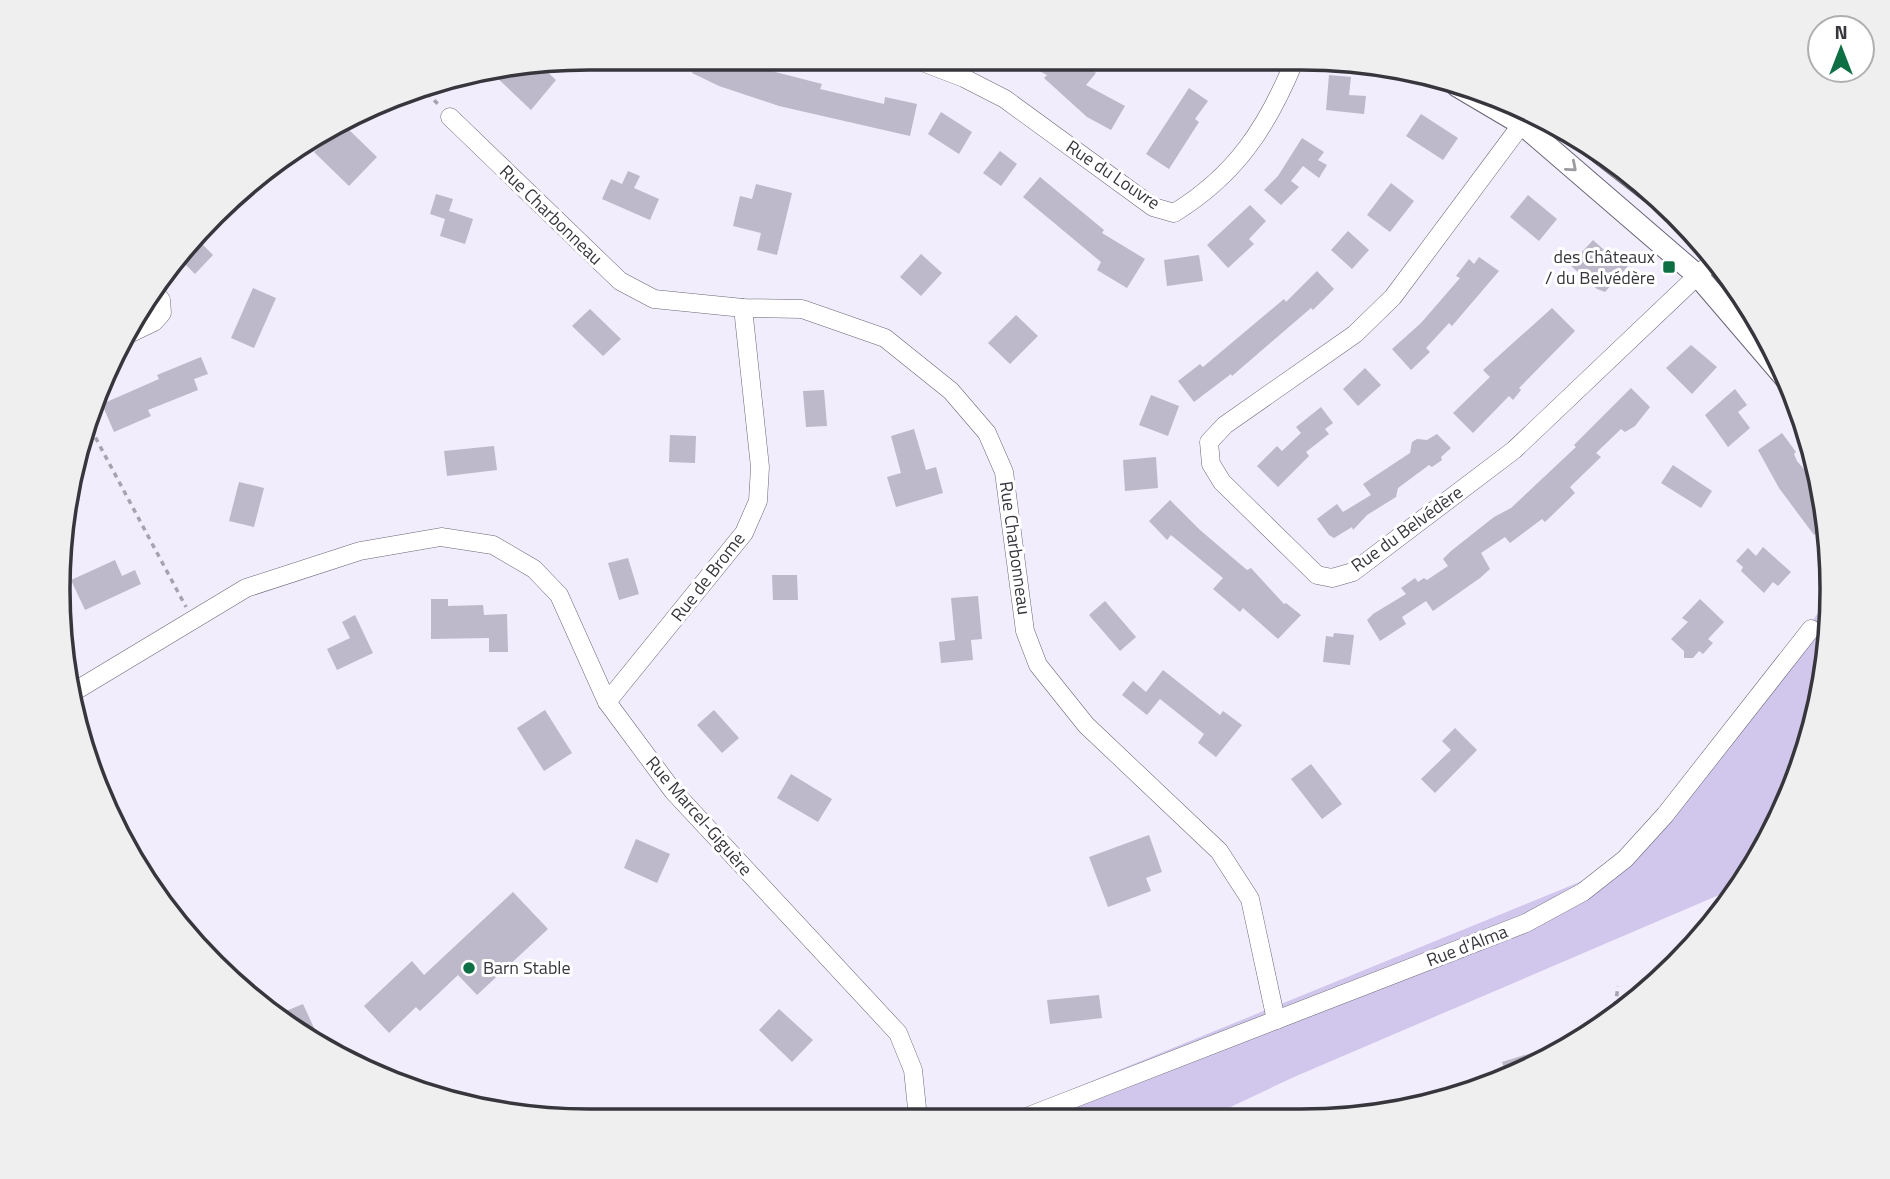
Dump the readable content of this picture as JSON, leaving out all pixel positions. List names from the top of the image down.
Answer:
{
  "streets": {
    "street": [
      "Rue du Louvre",
      "Rue Charbonneau",
      "Rue du Belvédère",
      "Rue de Brome",
      "Rue Marcel-Giguère",
      "Rue d'Alma"
    ]
  },
  "crossings": [
    ["Rue Charbonneau", "Rue de Brome"],
    ["Rue Charbonneau", "Rue d'Alma"],
    ["Rue de Brome", "Rue Marcel-Giguère"]
  ],
  "places": {
    "transit": ["des Châteaux / du Belvédère"],
    "other": ["Barn Stable"]
  },
  "north": "top"
}
